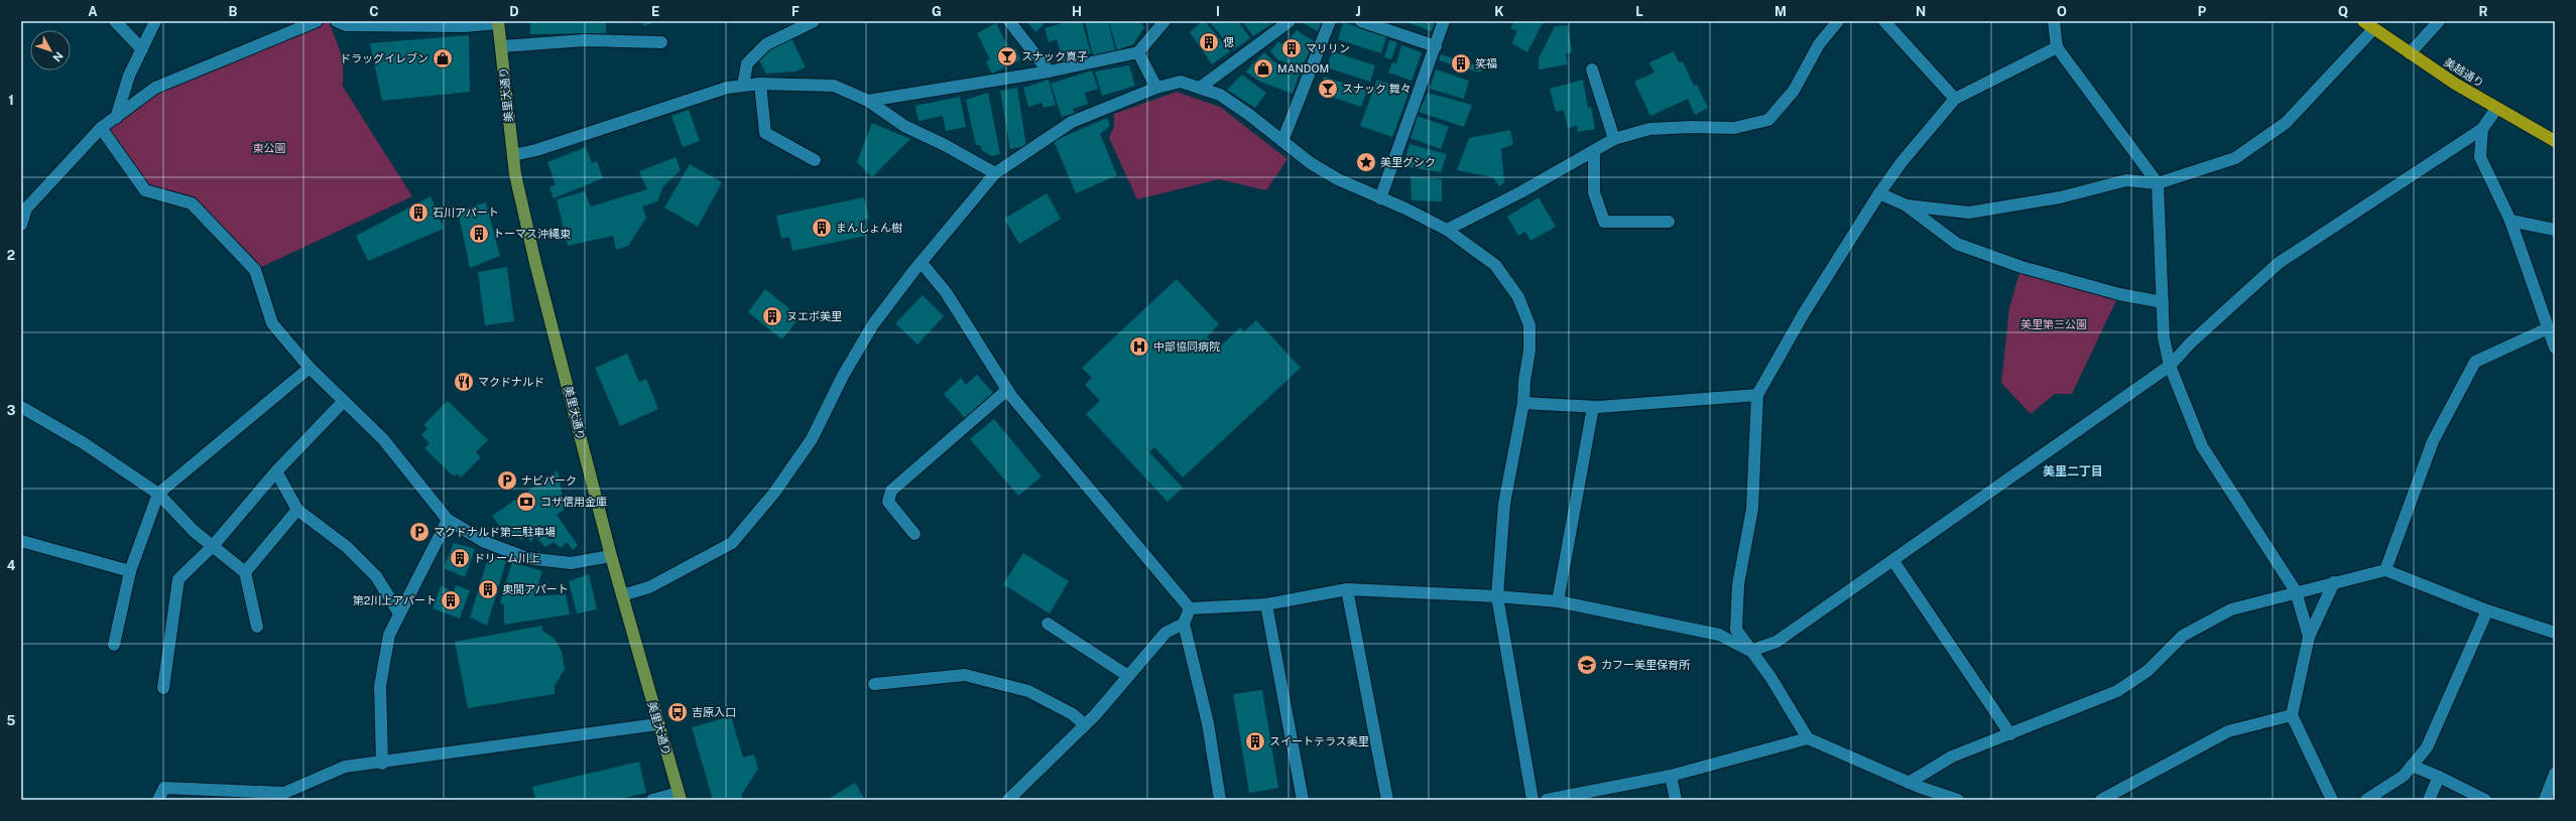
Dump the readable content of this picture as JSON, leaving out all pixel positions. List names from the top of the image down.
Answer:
{
  "streets": {
    "highway": ["美越通り"],
    "main road": ["美里大通り"]
  },
  "districts": ["美里二丁目"],
  "parks": ["東公園", "美里第三公園"],
  "places": {
    "building": [
      "偲",
      "マリリン",
      "笑福",
      "石川アパート",
      "まんしょん樹",
      "トーマス沖縄東",
      "ヌエボ美里",
      "ドリーム川上",
      "奥間アパート",
      "第2川上アパート",
      "スイートテラス美里"
    ],
    "bar": ["スナック真子", "スナック 舞々"],
    "shop": ["ドラッグイレブン", "MANDOM"],
    "place": ["美里グシク"],
    "hospital": ["中部協同病院"],
    "restaurant": ["マクドナルド"],
    "parking": ["ナビパーク", "マクドナルド第二駐車場"],
    "bank": ["コザ信用金庫"],
    "school or university": ["カフー美里保育所"],
    "bus stop": ["吉原入口"]
  },
  "north": "bottom right",
  "grid": {
    "columns": [
      "A",
      "B",
      "C",
      "D",
      "E",
      "F",
      "G",
      "H",
      "I",
      "J",
      "K",
      "L",
      "M",
      "N",
      "O",
      "P",
      "Q",
      "R"
    ],
    "rows": [
      "1",
      "2",
      "3",
      "4",
      "5"
    ]
  }
}
